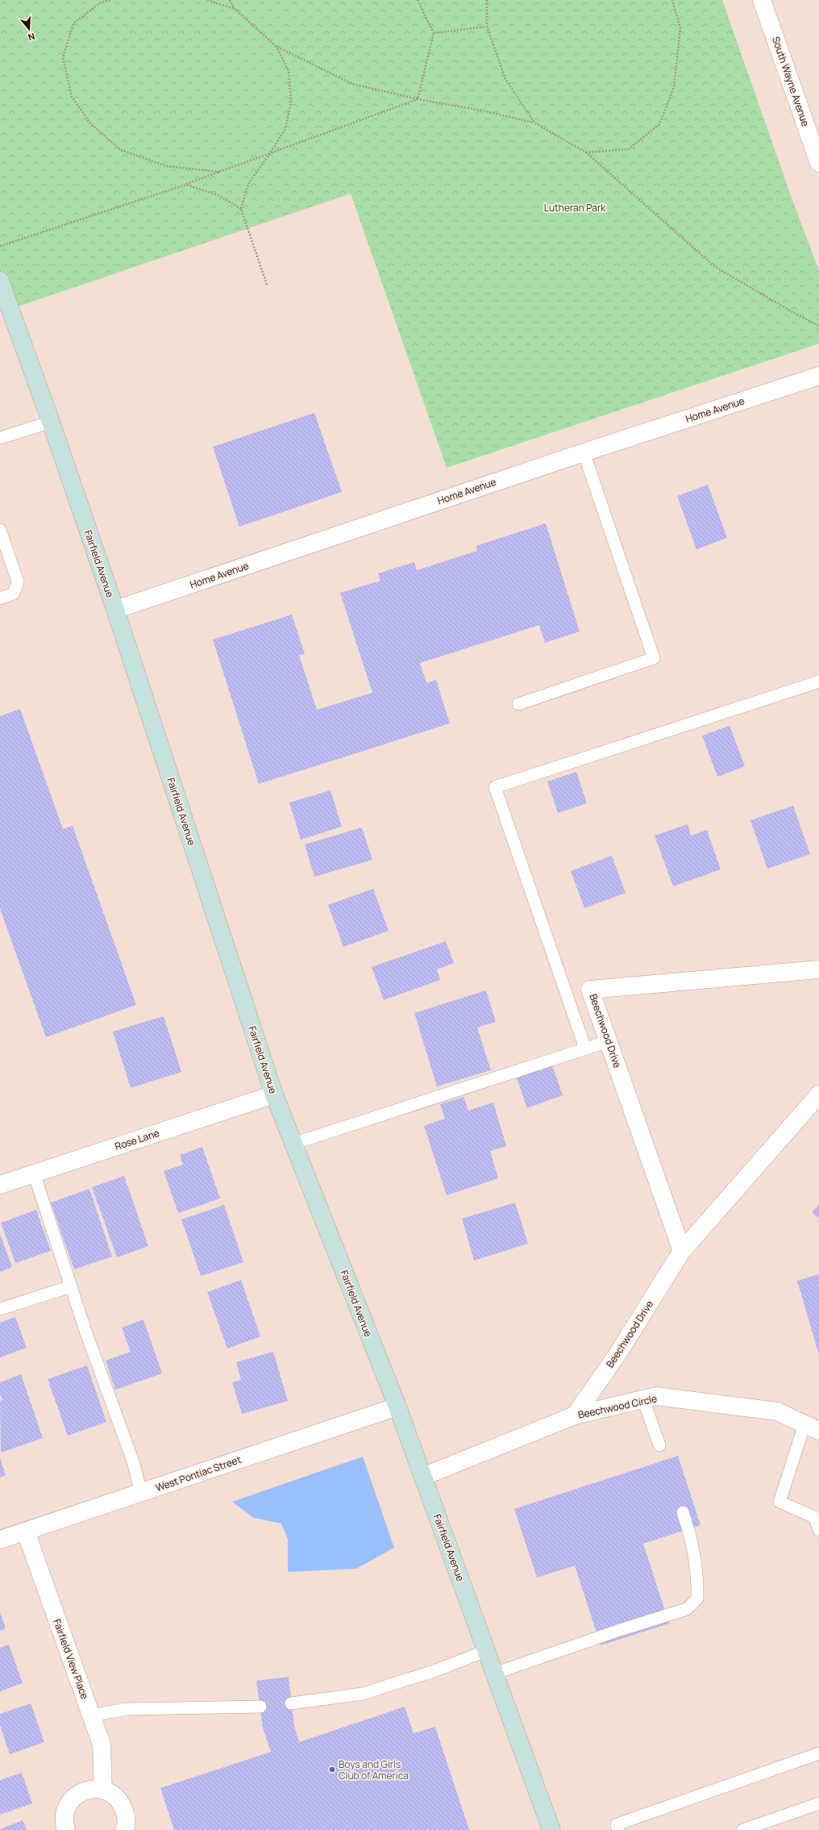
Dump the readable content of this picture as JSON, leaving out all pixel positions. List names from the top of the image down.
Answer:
{
  "streets": {
    "main road": ["Fairfield Avenue"],
    "street": [
      "South Wayne Avenue",
      "Home Avenue",
      "Beechwood Drive",
      "Rose Lane",
      "Beechwood Circle",
      "West Pontiac Street",
      "Fairfield View Place"
    ]
  },
  "crossings": [
    ["Home Avenue", "Fairfield Avenue"],
    ["Fairfield Avenue", "Rose Lane"],
    ["Fairfield Avenue", "Beechwood Circle"],
    ["Fairfield Avenue", "West Pontiac Street"],
    ["Beechwood Drive", "Beechwood Circle"],
    ["West Pontiac Street", "Fairfield View Place"]
  ],
  "parks": ["Lutheran Park"],
  "places": ["Boys and Girls Club of America"],
  "north": "bottom"
}
